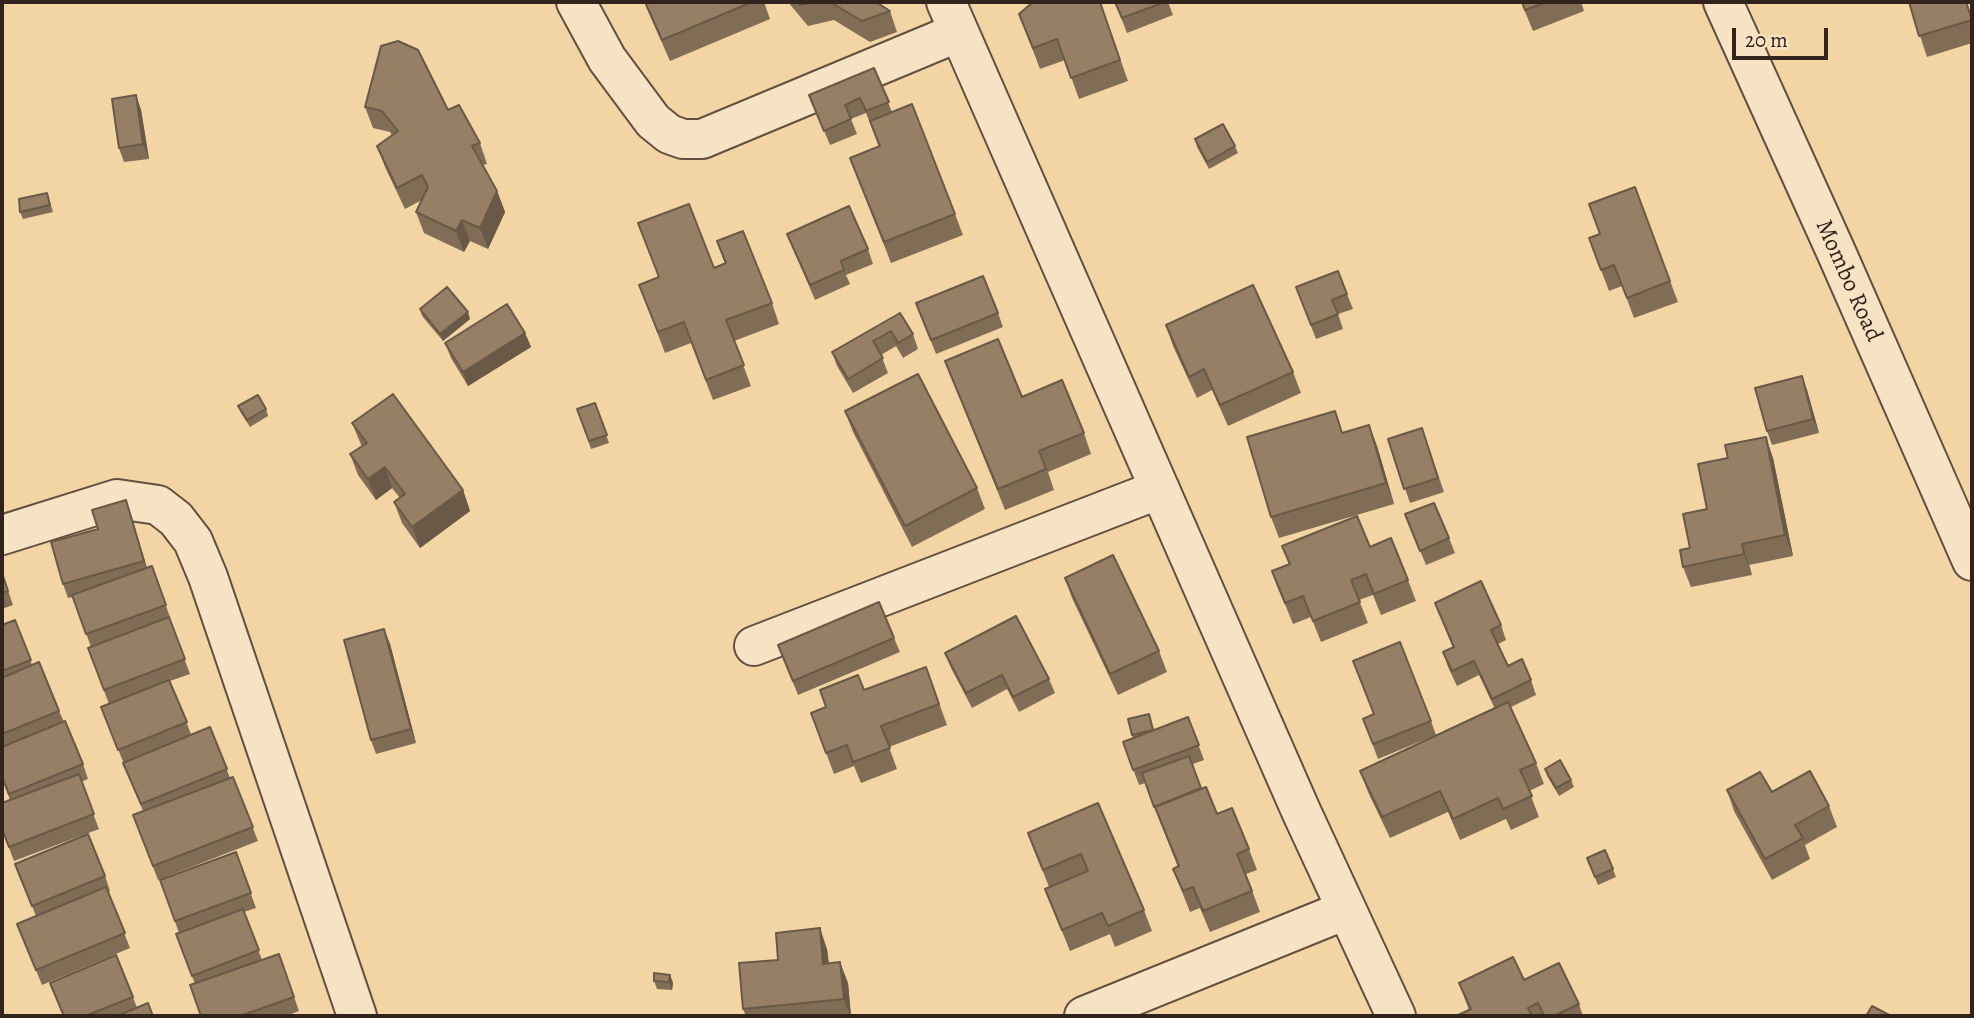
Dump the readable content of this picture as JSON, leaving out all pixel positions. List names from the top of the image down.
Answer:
{
  "streets": {
    "street": ["Mombo Road"]
  },
  "scale_bar": "20 m"
}
